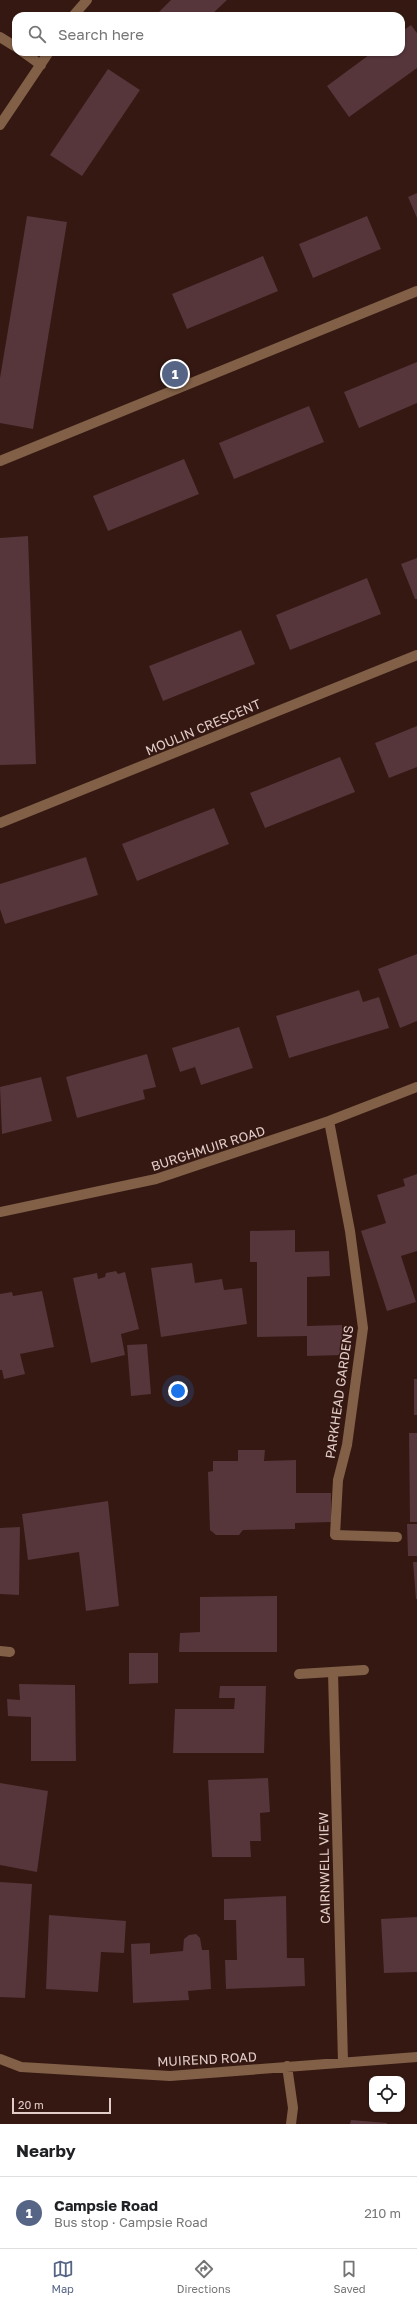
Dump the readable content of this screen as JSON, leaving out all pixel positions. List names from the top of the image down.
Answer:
{
  "streets": {
    "street": [
      "MOULIN CRESCENT",
      "BURGHMUIR ROAD",
      "PARKHEAD GARDENS",
      "CAIRNWELL VIEW",
      "MUIREND ROAD"
    ]
  },
  "crossings": [
    ["BURGHMUIR ROAD", "PARKHEAD GARDENS"],
    ["CAIRNWELL VIEW", "MUIREND ROAD"]
  ],
  "scale_bar": "20 m",
  "page": {
    "search": "Search here",
    "pins": "1",
    "scale": "20 m",
    "heading": "Nearby",
    "list": [
      {
        "mark": "1",
        "name": "Campsie Road",
        "note": "Bus stop · Campsie Road",
        "value": "210 m"
      }
    ],
    "nav": ["Map", "Directions", "Saved"]
  }
}
